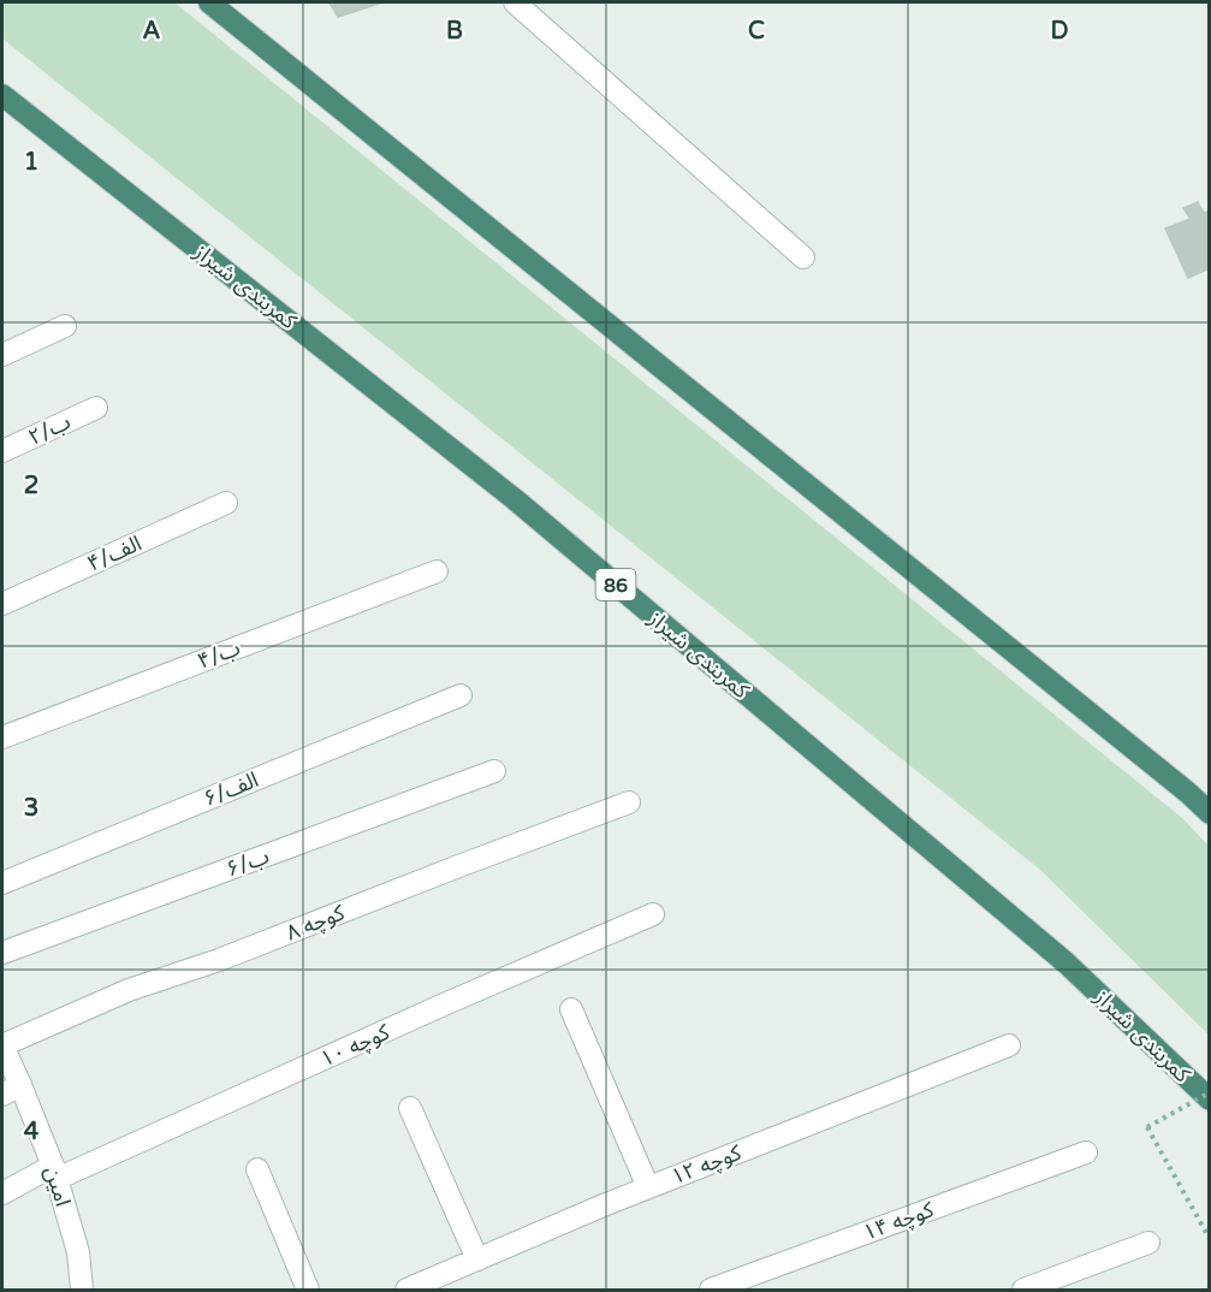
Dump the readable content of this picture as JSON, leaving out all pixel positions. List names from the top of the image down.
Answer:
{
  "streets": {
    "highway": ["کمربندی شیراز", "86"],
    "street": [
      "۲/ب",
      "۴/الف",
      "۴/ب",
      "۶/الف",
      "ب/۶",
      "کوچه ۸",
      "کوچه ۱۰",
      "کوچه ۱۲",
      "امین",
      "کوچه ۱۴"
    ]
  },
  "crossings": [
    ["کوچه ۸", "امین"],
    ["کوچه ۱۰", "امین"]
  ],
  "grid": {
    "columns": [
      "A",
      "B",
      "C",
      "D"
    ],
    "rows": [
      "1",
      "2",
      "3",
      "4"
    ]
  }
}
